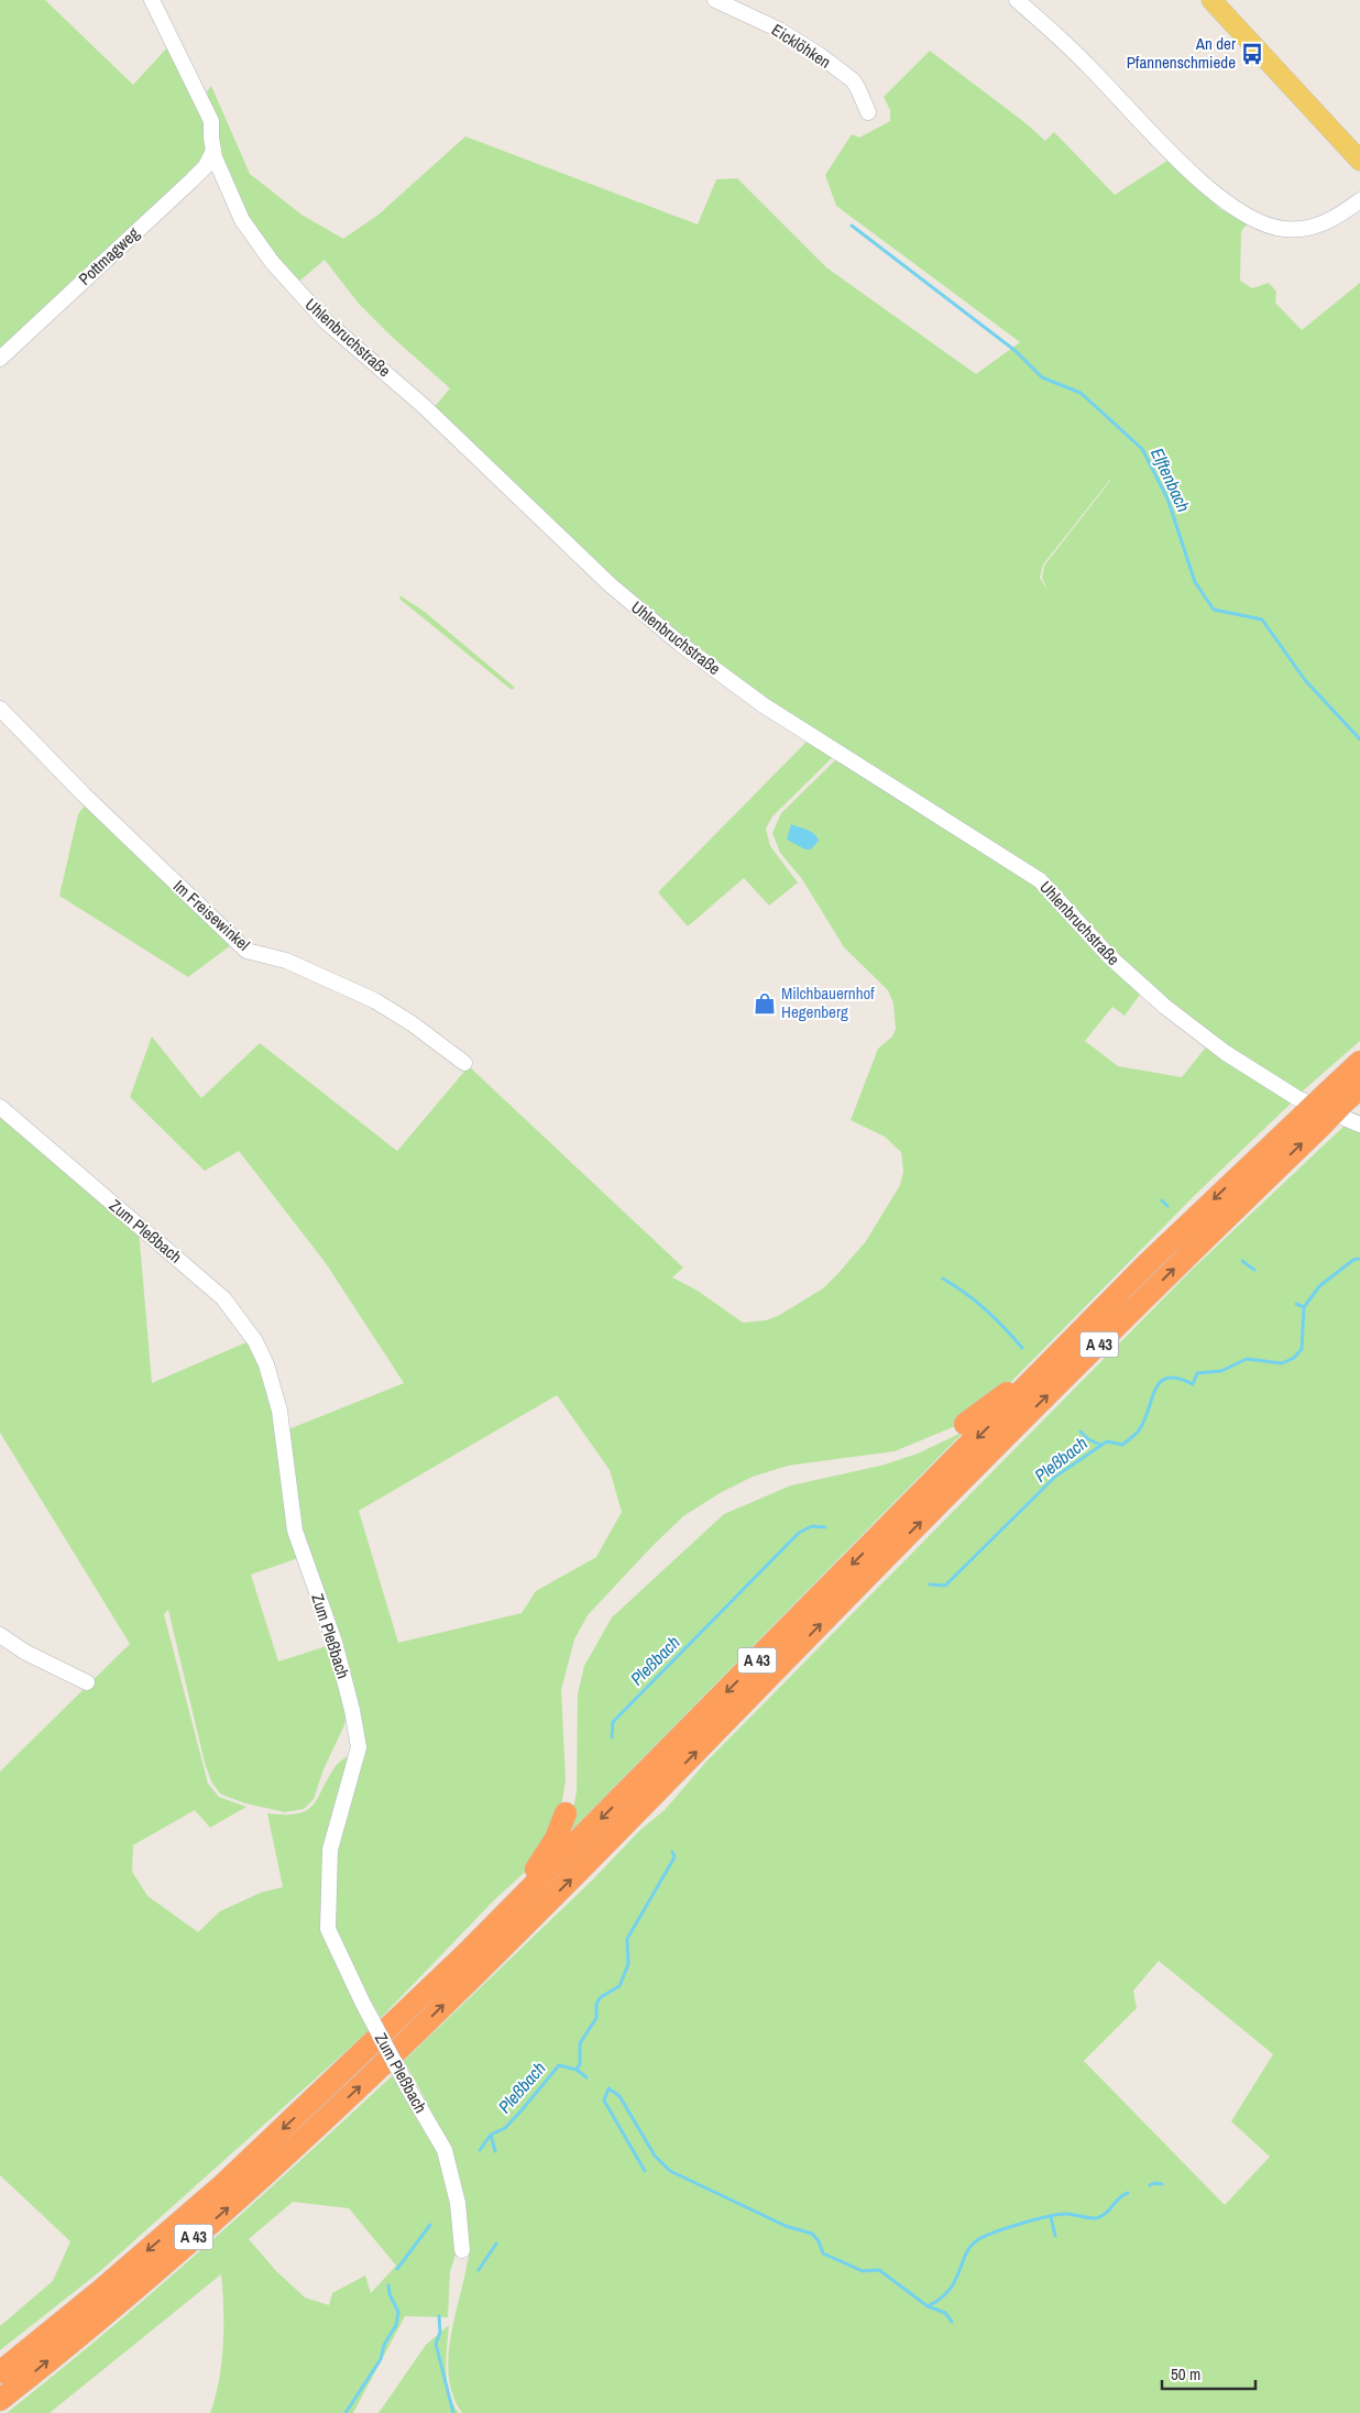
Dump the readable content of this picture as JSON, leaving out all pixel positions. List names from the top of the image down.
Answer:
{
  "streets": {
    "highway": ["A 43"],
    "street": [
      "Eicklöhken",
      "Pottmagweg",
      "Uhlenbruchstraße",
      "Im Freisewinkel",
      "Zum Pleßbach"
    ]
  },
  "crossings": [
    ["Pottmagweg", "Uhlenbruchstraße"]
  ],
  "water": ["Elftenbach", "Pleßbach"],
  "places": {
    "bus stop": ["An der Pfannenschmiede"],
    "shop": ["Milchbauernhof Hegenberg"]
  },
  "scale_bar": "50 m"
}
